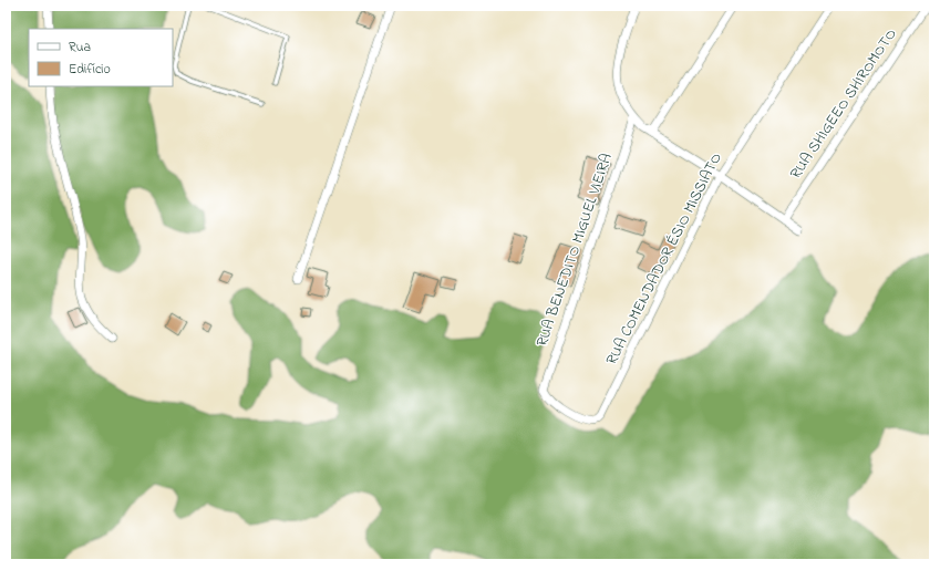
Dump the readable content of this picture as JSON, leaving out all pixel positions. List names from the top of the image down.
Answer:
{
  "streets": {
    "street": ["RUA SHIGEEO SHIROMOTO", "RUA BENEDITO MIGUEL VIEIRA", "RUA COMENDADOR ÉSIO MISSIATO"]
  },
  "crossings": [
    ["RUA BENEDITO MIGUEL VIEIRA", "RUA COMENDADOR ÉSIO MISSIATO"]
  ],
  "legend": ["Rua", "Edifício"]
}
